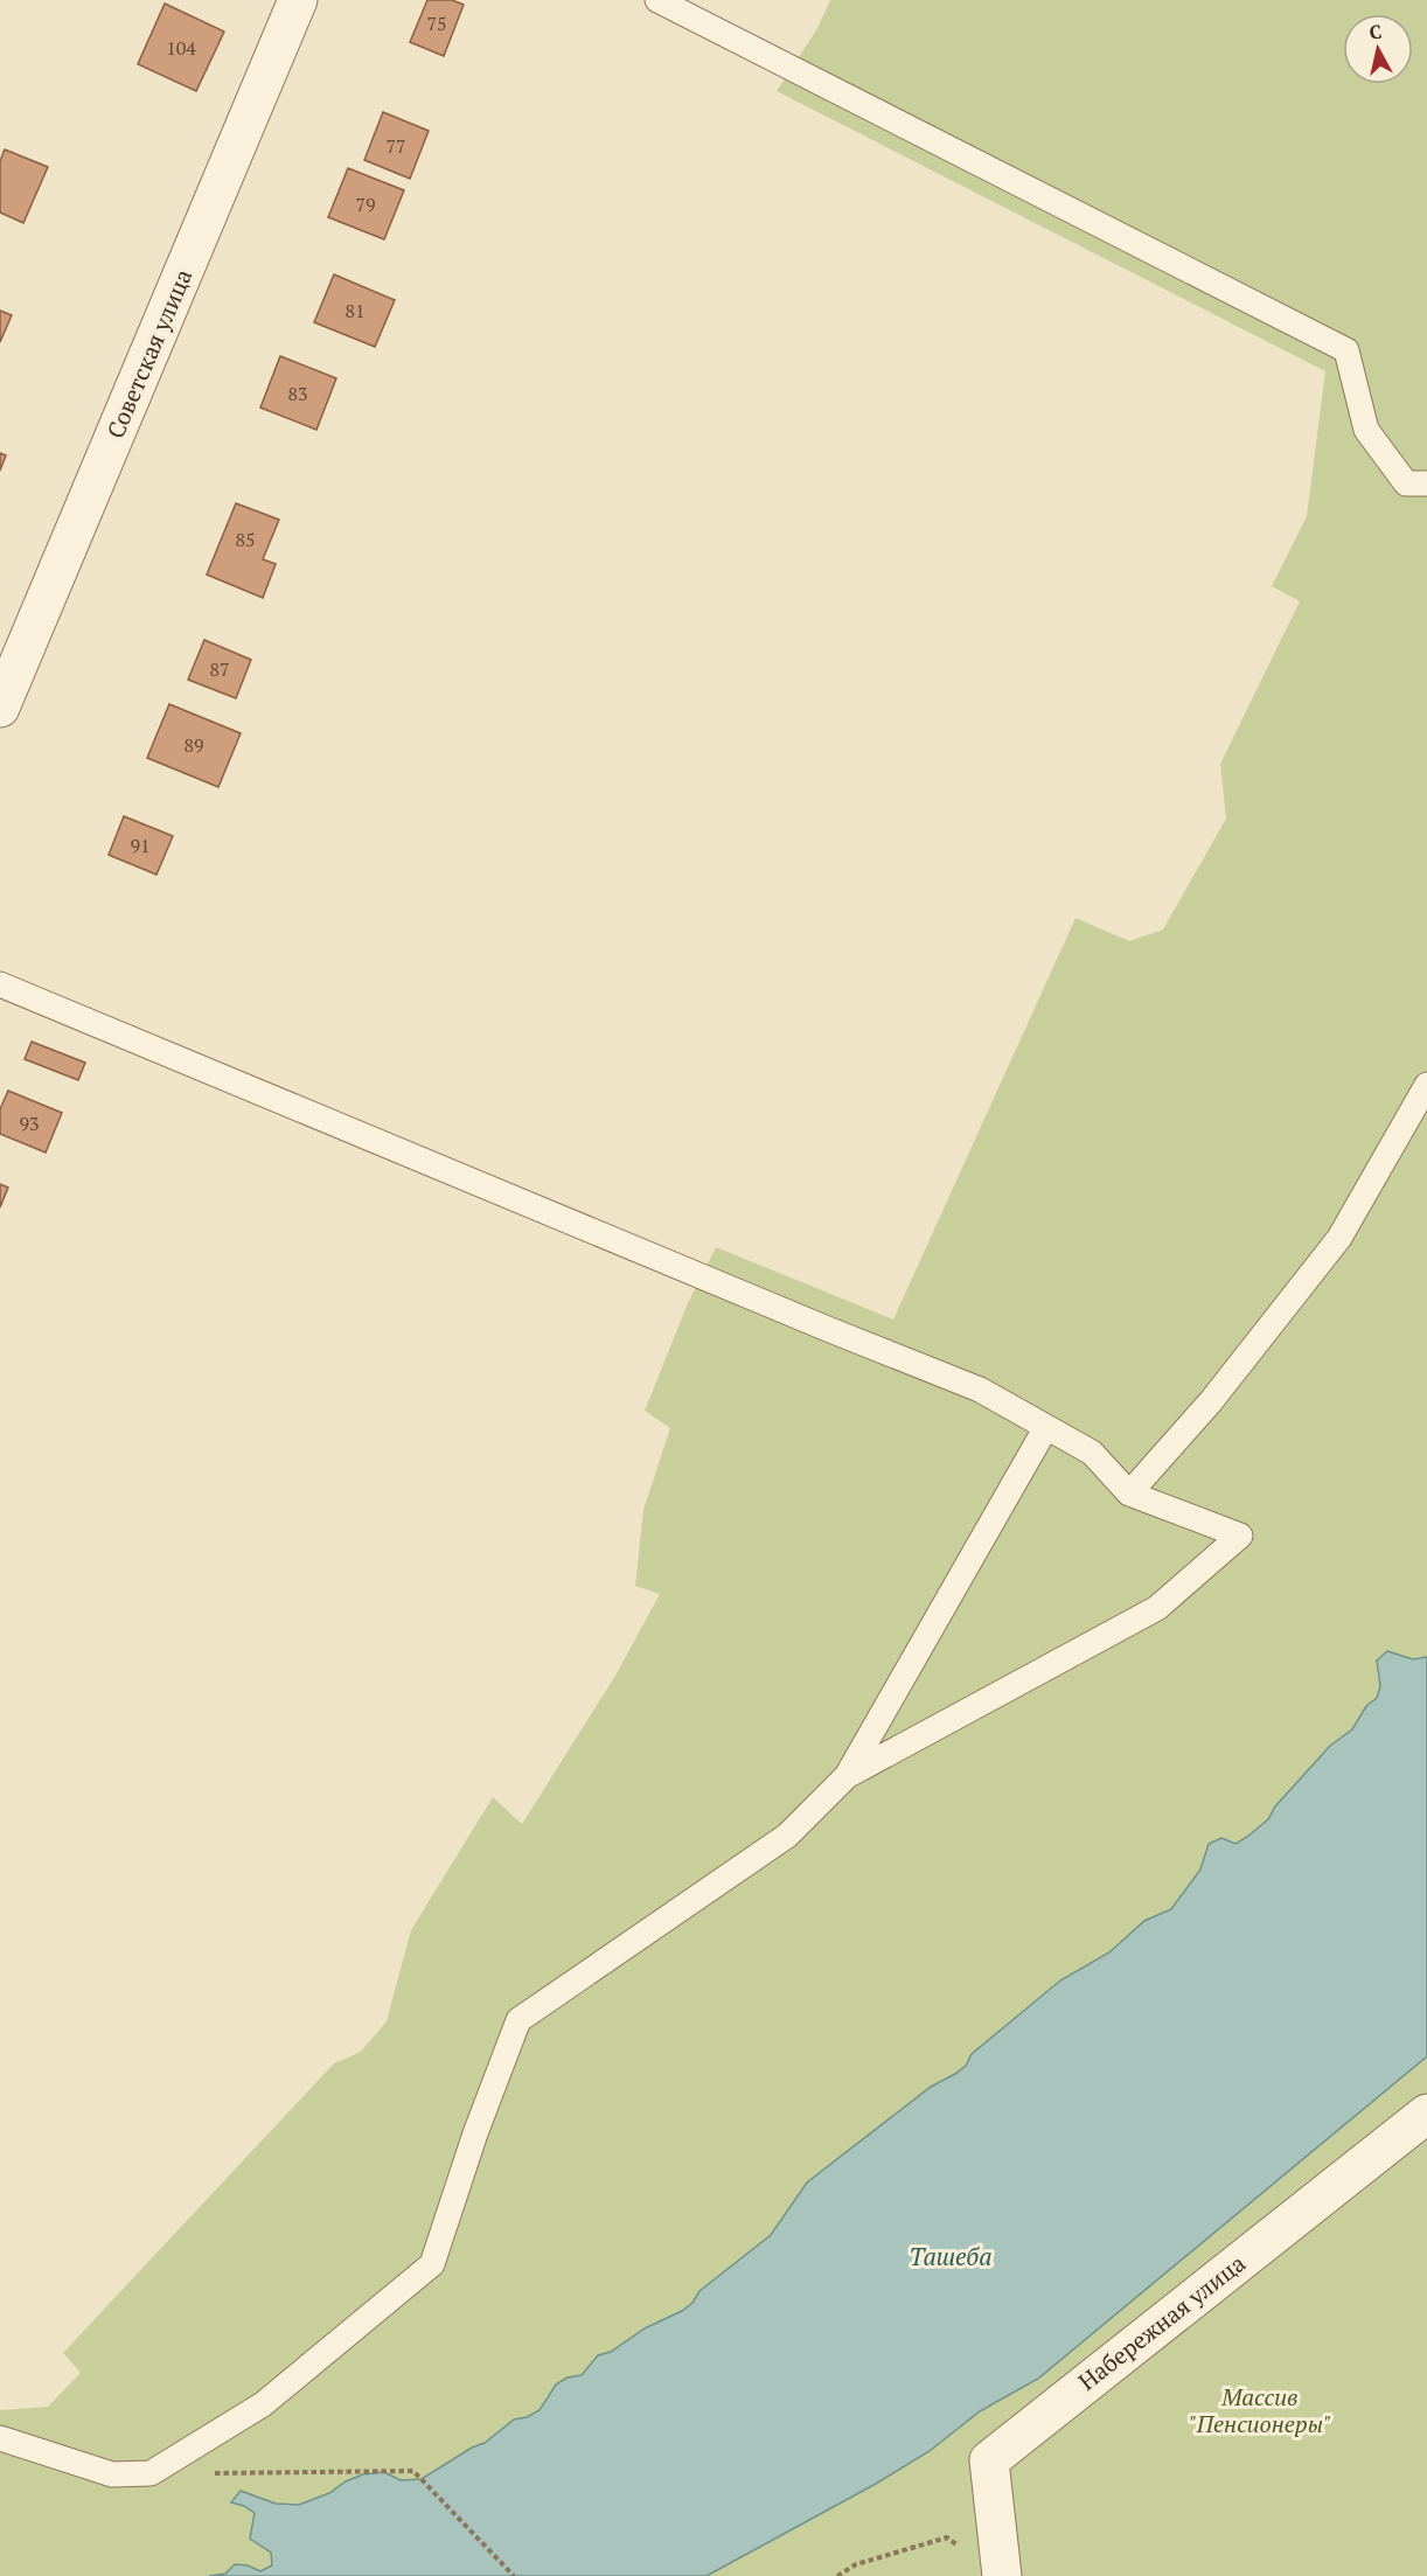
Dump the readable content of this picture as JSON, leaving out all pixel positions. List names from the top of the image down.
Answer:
{
  "streets": {
    "street": ["Советская улица", "Набережная улица"]
  },
  "water": ["Ташеба"],
  "parks": ["Массив \"Пенсионеры\""],
  "house_numbers": [
    "75",
    "104",
    "77",
    "79",
    "81",
    "83",
    "85",
    "87",
    "89",
    "91",
    "93"
  ],
  "north": "top"
}
